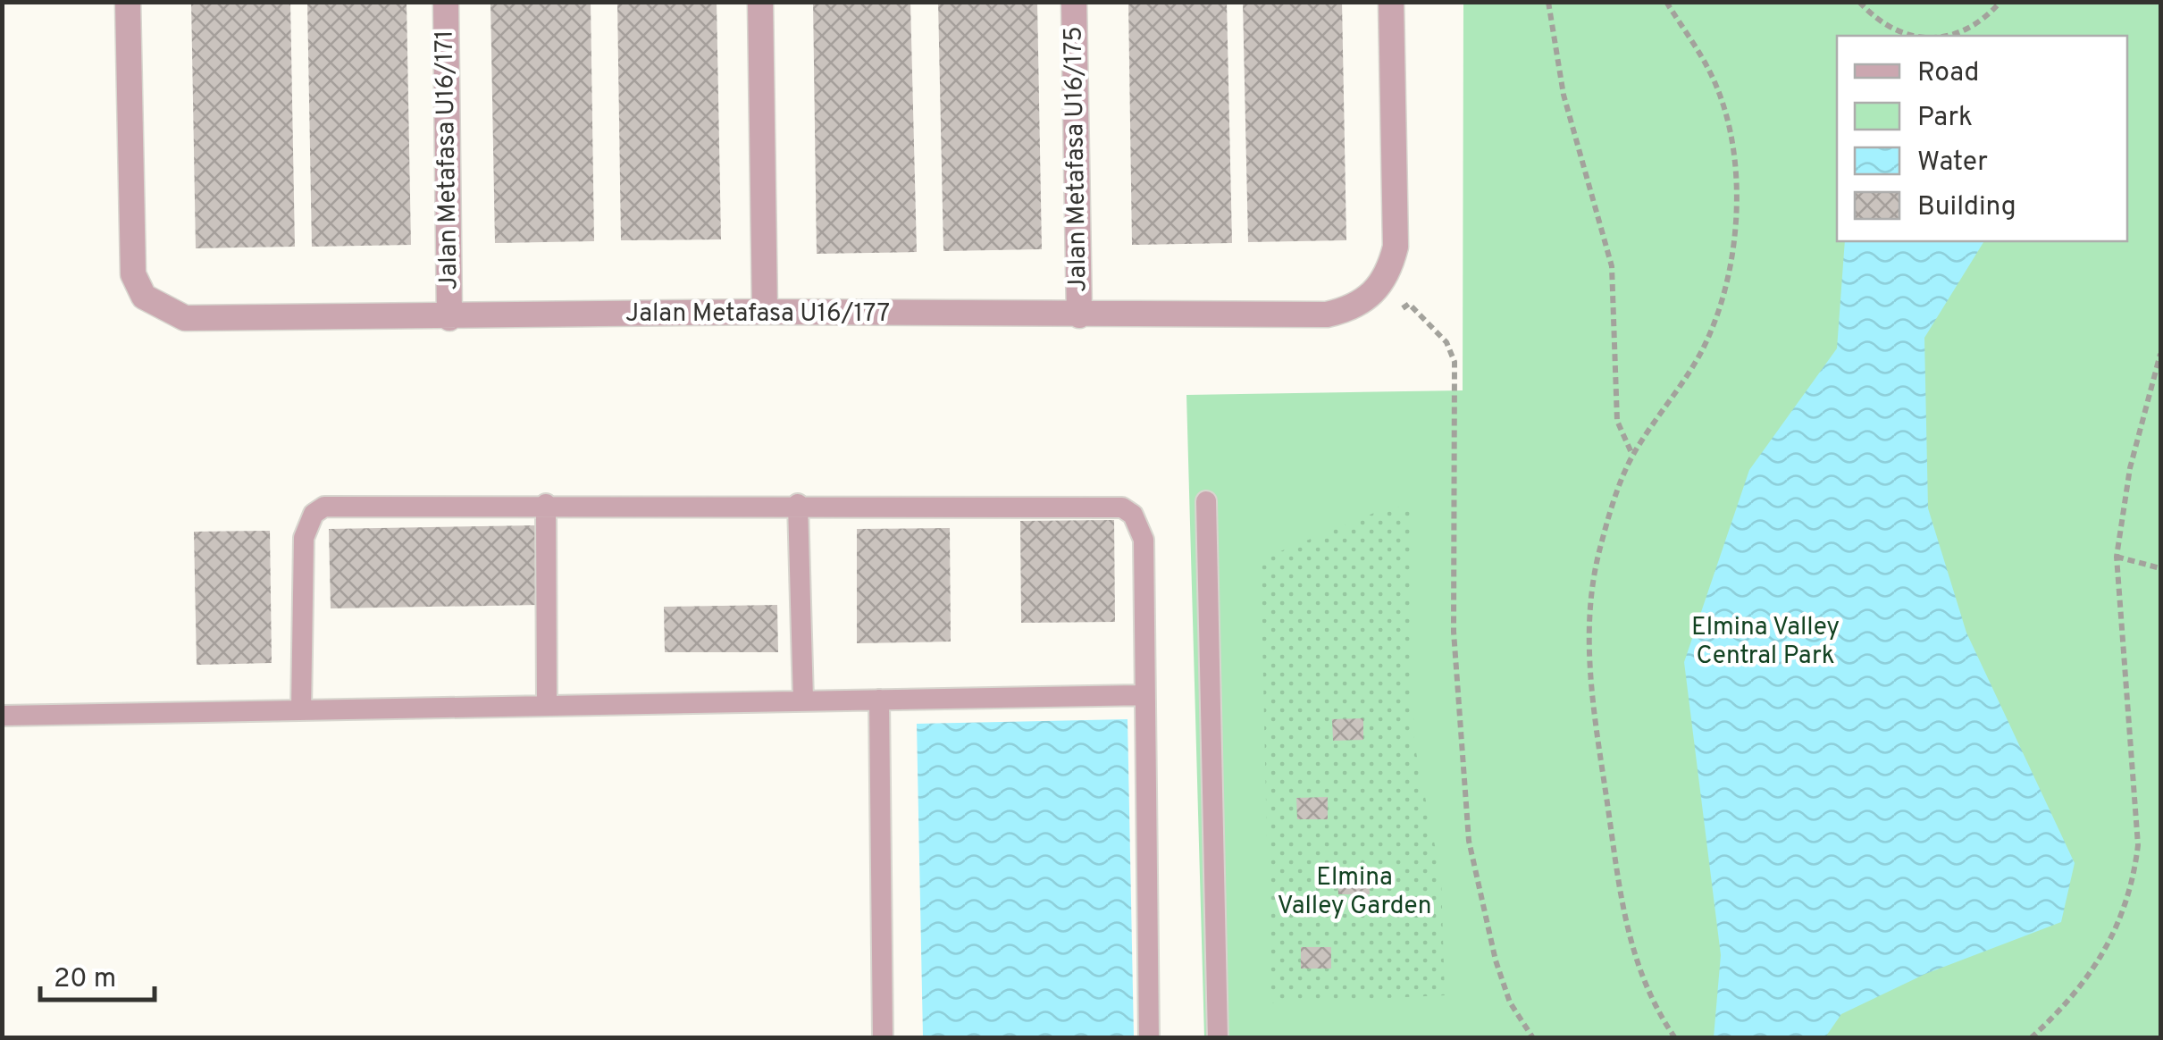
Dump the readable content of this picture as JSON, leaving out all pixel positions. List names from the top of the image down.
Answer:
{
  "streets": {
    "street": ["Jalan Metafasa U16/175", "Jalan Metafasa U16/171", "Jalan Metafasa U16/177"]
  },
  "crossings": [
    ["Jalan Metafasa U16/175", "Jalan Metafasa U16/177"],
    ["Jalan Metafasa U16/171", "Jalan Metafasa U16/177"]
  ],
  "parks": ["Elmina Valley Central Park", "Elmina Valley Garden"],
  "legend": [
    "Road",
    "Park",
    "Water",
    "Building"
  ],
  "scale_bar": "20 m"
}
